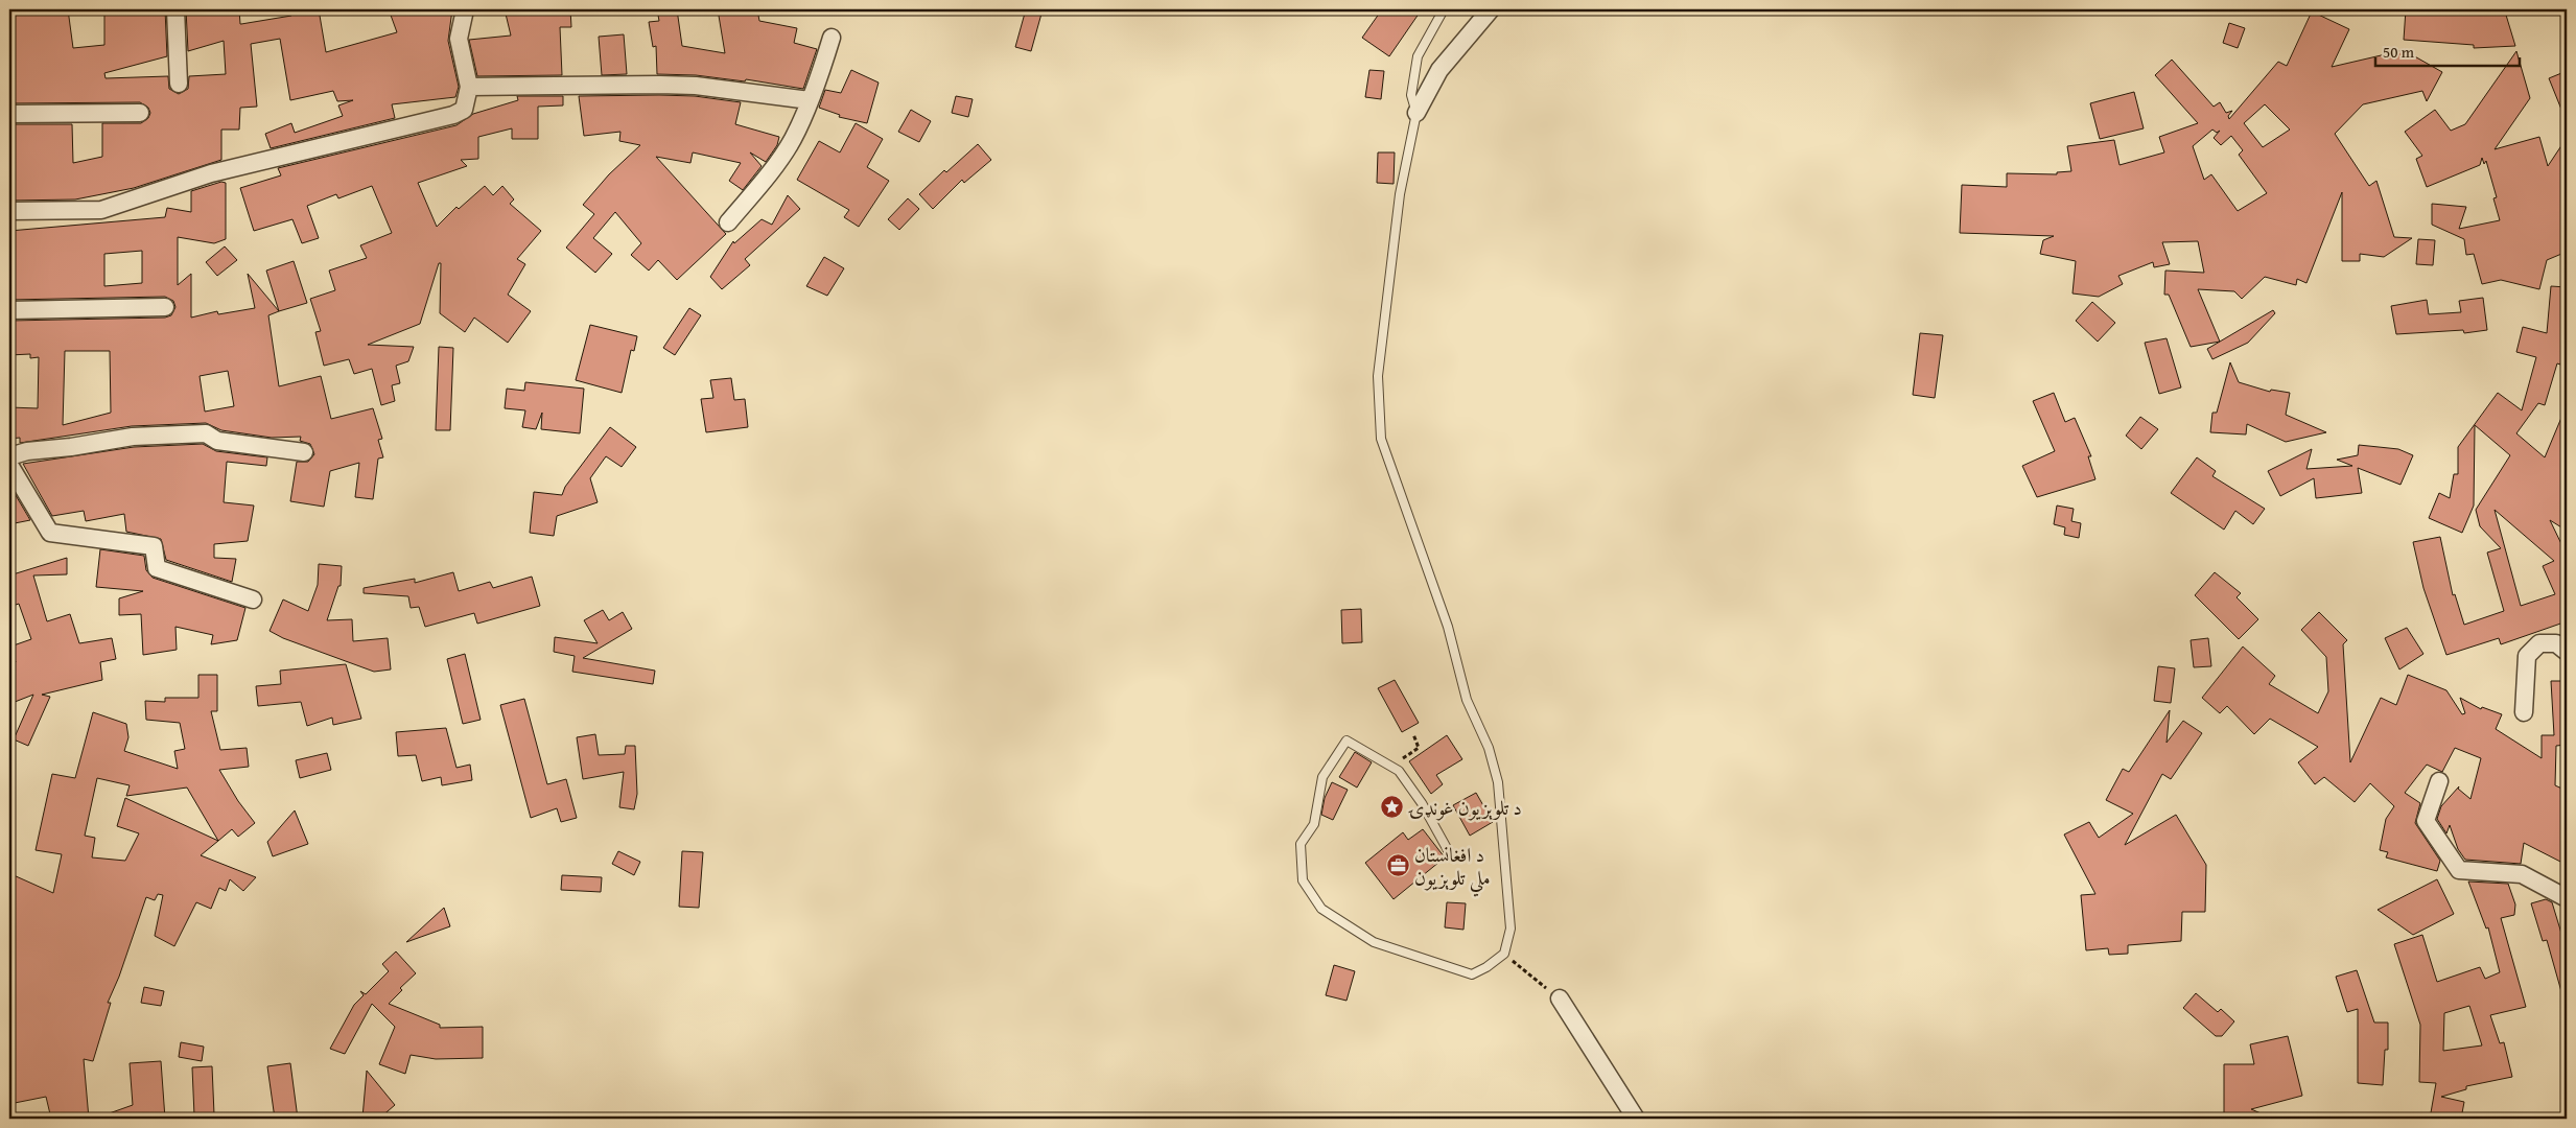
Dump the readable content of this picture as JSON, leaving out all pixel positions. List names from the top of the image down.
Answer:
{
  "places": {
    "place": ["د تلوېزیون غونډۍ"],
    "office": ["د افغانستان ملي تلوېزیون"]
  },
  "scale_bar": "50 m"
}
